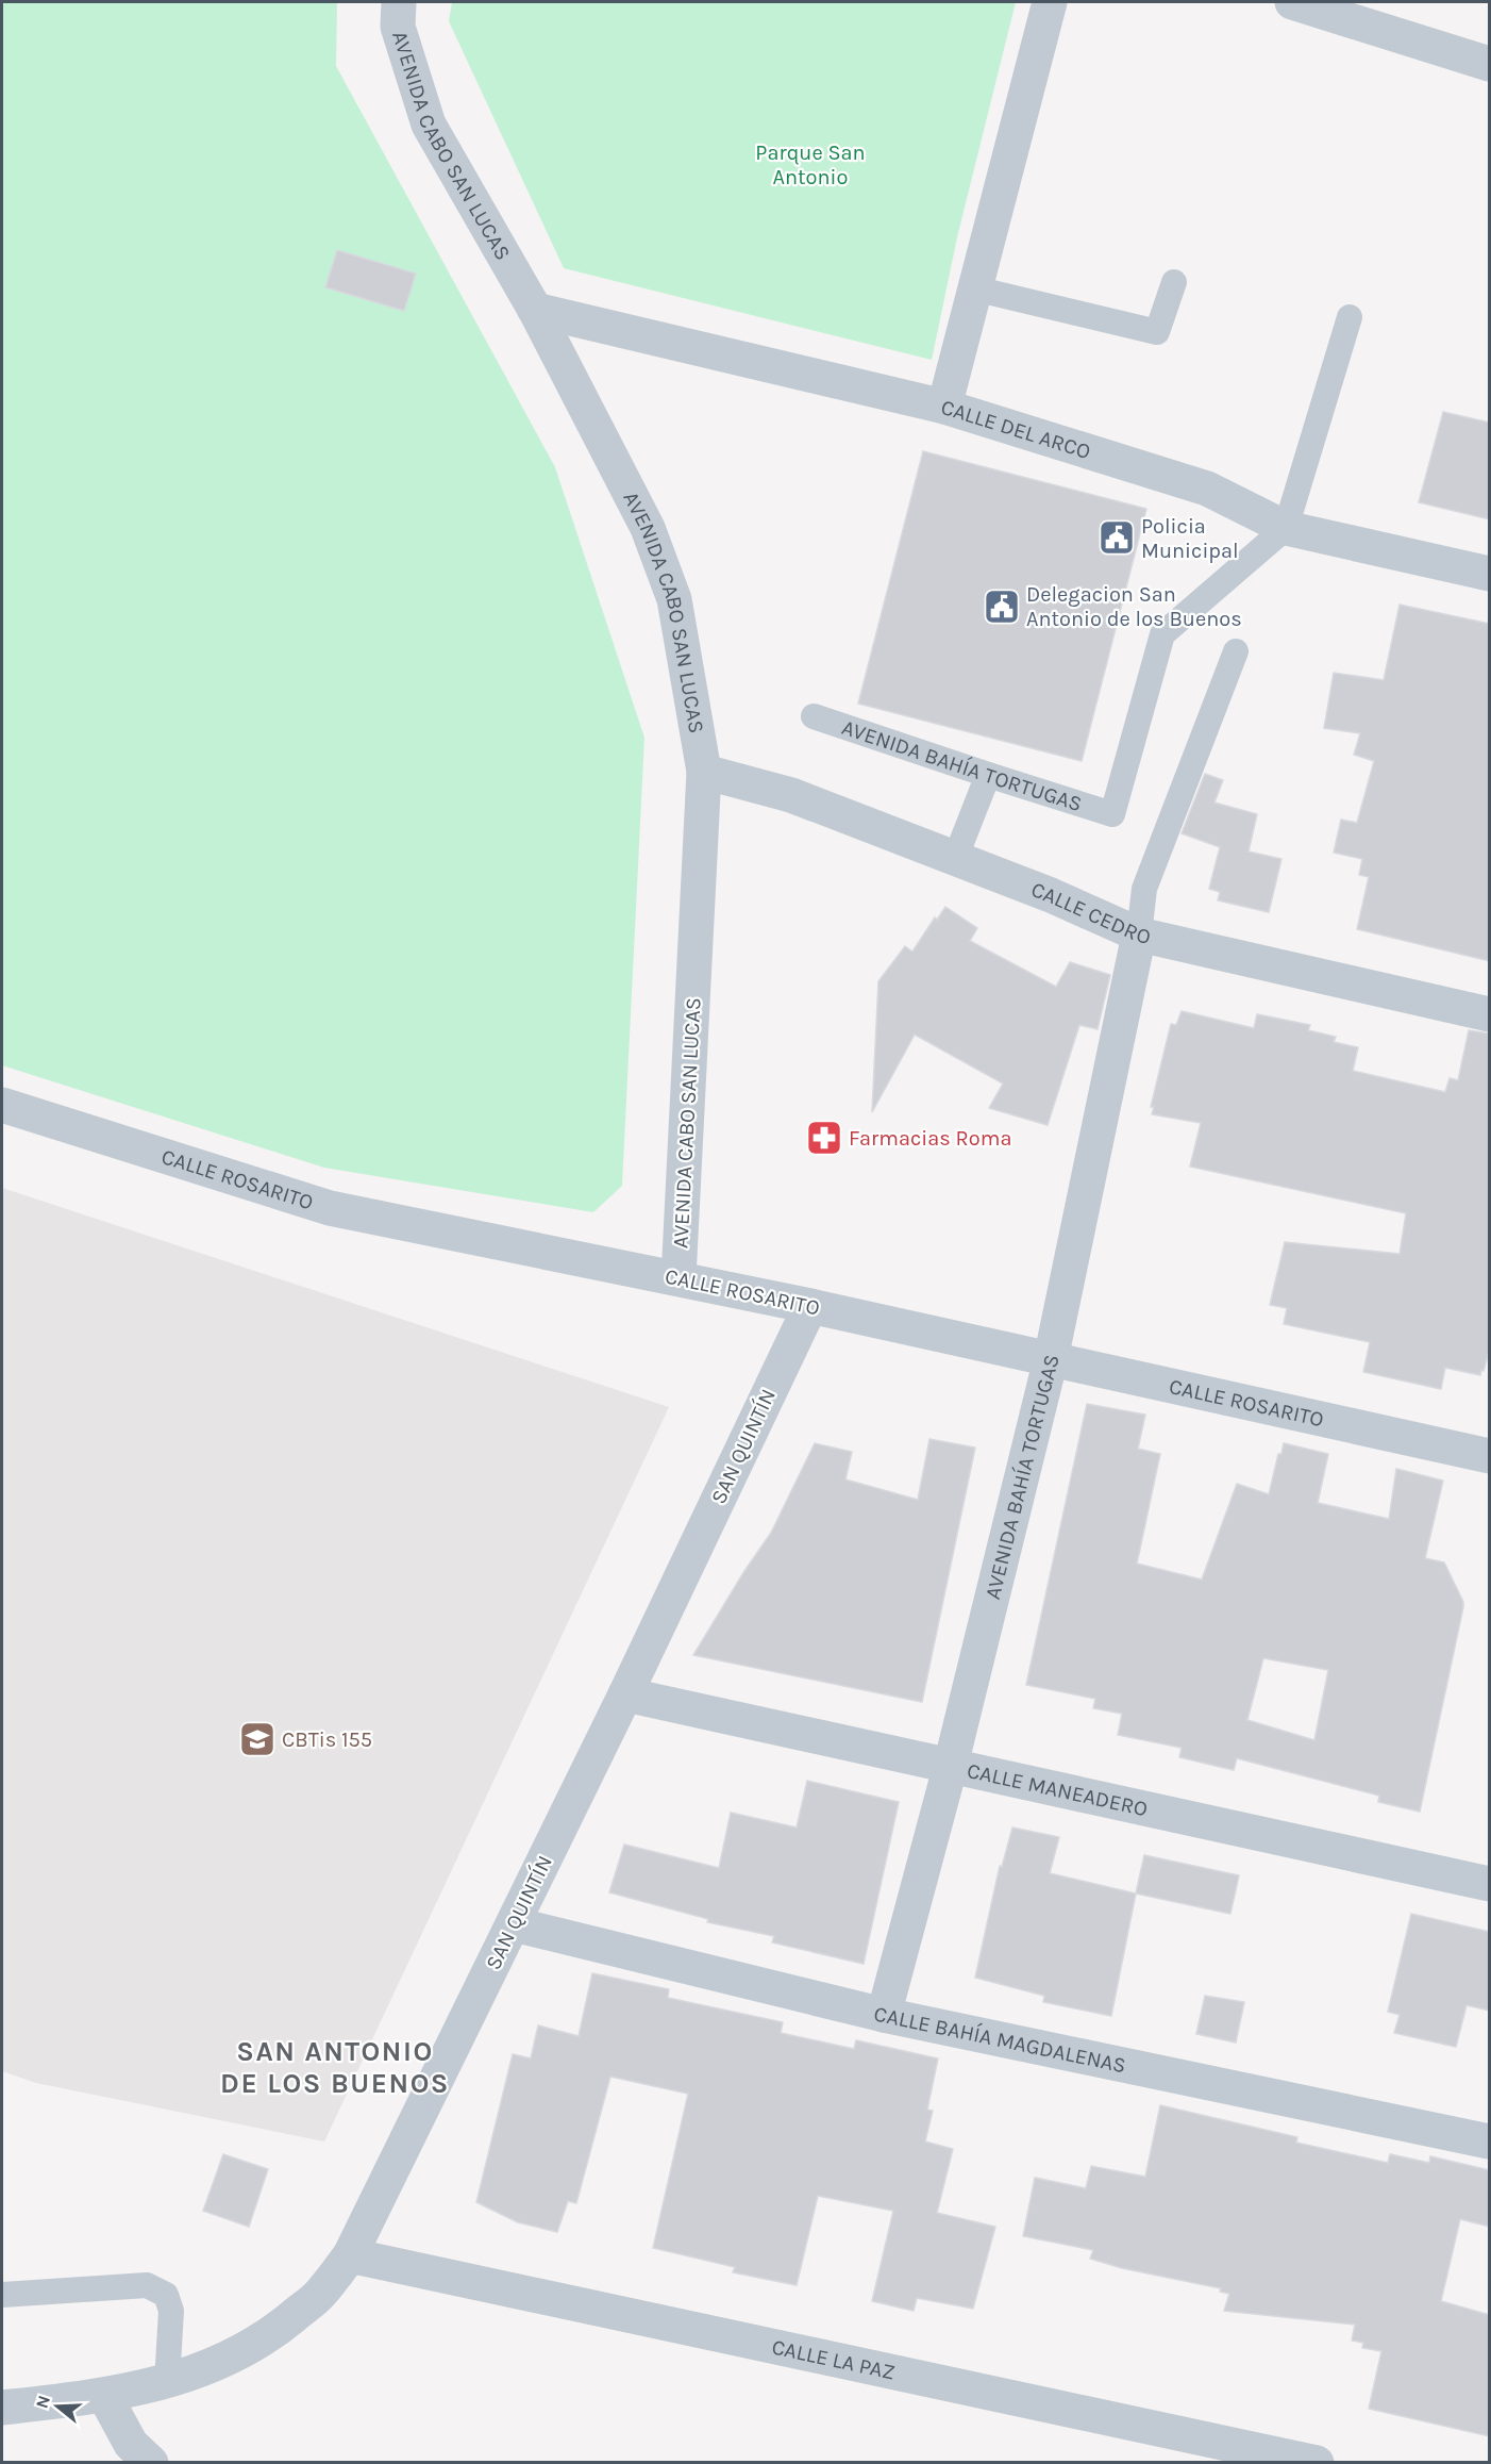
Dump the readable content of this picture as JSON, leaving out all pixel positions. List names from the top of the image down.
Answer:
{
  "streets": {
    "street": [
      "AVENIDA CABO SAN LUCAS",
      "CALLE DEL ARCO",
      "AVENIDA BAHÍA TORTUGAS",
      "CALLE CEDRO",
      "CALLE ROSARITO",
      "SAN QUINTÍN",
      "CALLE MANEADERO",
      "CALLE BAHÍA MAGDALENAS",
      "CALLE LA PAZ"
    ]
  },
  "crossings": [
    ["AVENIDA CABO SAN LUCAS", "CALLE DEL ARCO"],
    ["AVENIDA CABO SAN LUCAS", "CALLE CEDRO"],
    ["AVENIDA CABO SAN LUCAS", "CALLE ROSARITO"],
    ["CALLE DEL ARCO", "AVENIDA BAHÍA TORTUGAS"],
    ["AVENIDA BAHÍA TORTUGAS", "CALLE CEDRO"],
    ["AVENIDA BAHÍA TORTUGAS", "CALLE ROSARITO"],
    ["AVENIDA BAHÍA TORTUGAS", "CALLE MANEADERO"],
    ["AVENIDA BAHÍA TORTUGAS", "CALLE BAHÍA MAGDALENAS"],
    ["CALLE ROSARITO", "SAN QUINTÍN"],
    ["SAN QUINTÍN", "CALLE MANEADERO"],
    ["SAN QUINTÍN", "CALLE BAHÍA MAGDALENAS"],
    ["SAN QUINTÍN", "CALLE LA PAZ"]
  ],
  "districts": ["SAN ANTONIO DE LOS BUENOS"],
  "parks": ["Parque San Antonio"],
  "places": {
    "public building": ["Policia Municipal", "Delegacion San Antonio de los Buenos"],
    "pharmacy": ["Farmacias Roma"],
    "school or university": ["CBTis 155"]
  },
  "north": "left"
}
